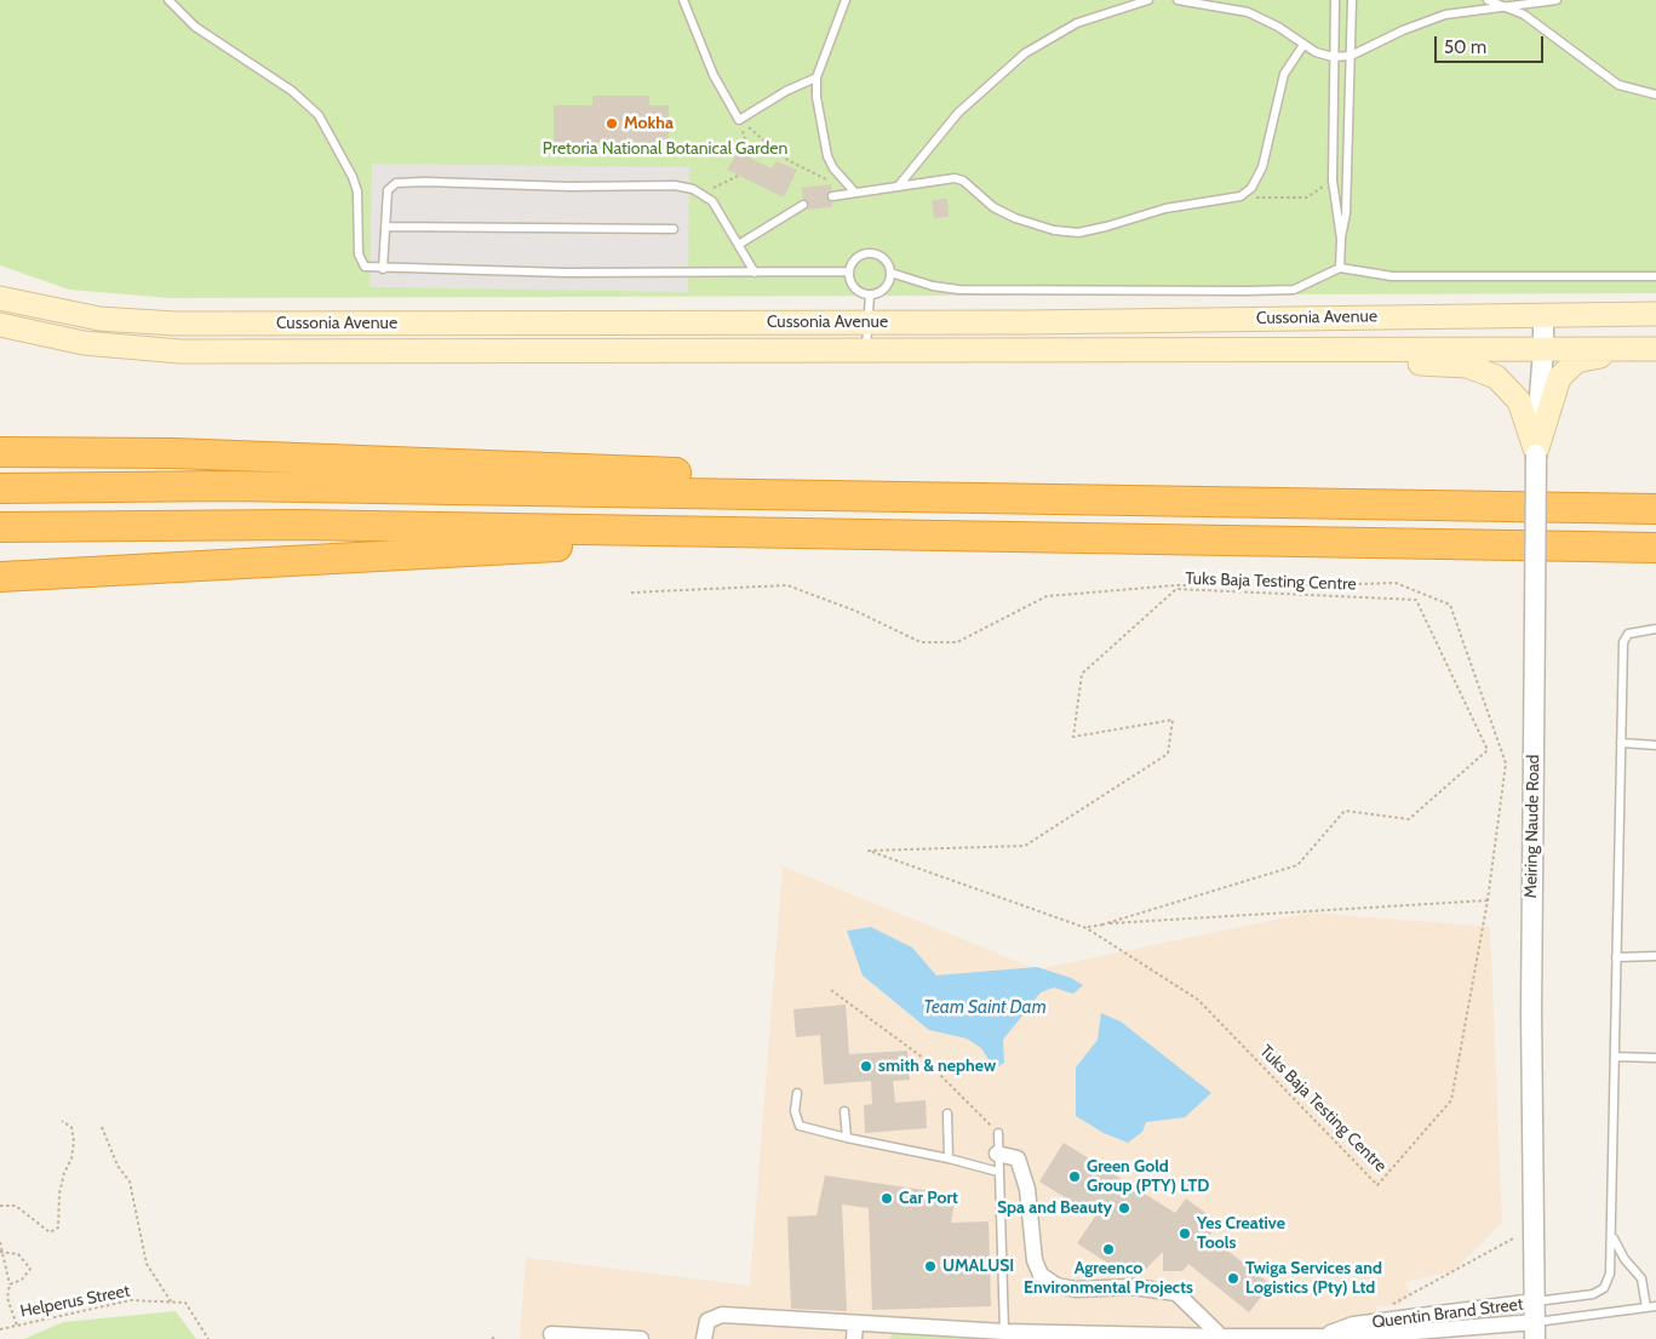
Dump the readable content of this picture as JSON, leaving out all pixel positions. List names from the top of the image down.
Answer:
{
  "streets": {
    "main road": ["Cussonia Avenue"],
    "street": ["Meiring Naude Road", "Quentin Brand Street"],
    "path": ["Tuks Baja Testing Centre", "Helperus Street"]
  },
  "crossings": [
    ["Cussonia Avenue", "Meiring Naude Road"],
    ["Meiring Naude Road", "Quentin Brand Street"]
  ],
  "water": ["Team Saint Dam"],
  "parks": ["Pretoria National Botanical Garden"],
  "places": [
    "Mokha",
    "smith & nephew",
    "Green Gold Group (PTY) LTD",
    "Car Port",
    "Spa and Beauty",
    "Yes Creative Tools",
    "Agreenco Environmental Projects",
    "UMALUSI",
    "Twiga Services and Logistics (Pty) Ltd"
  ],
  "scale_bar": "50 m"
}
